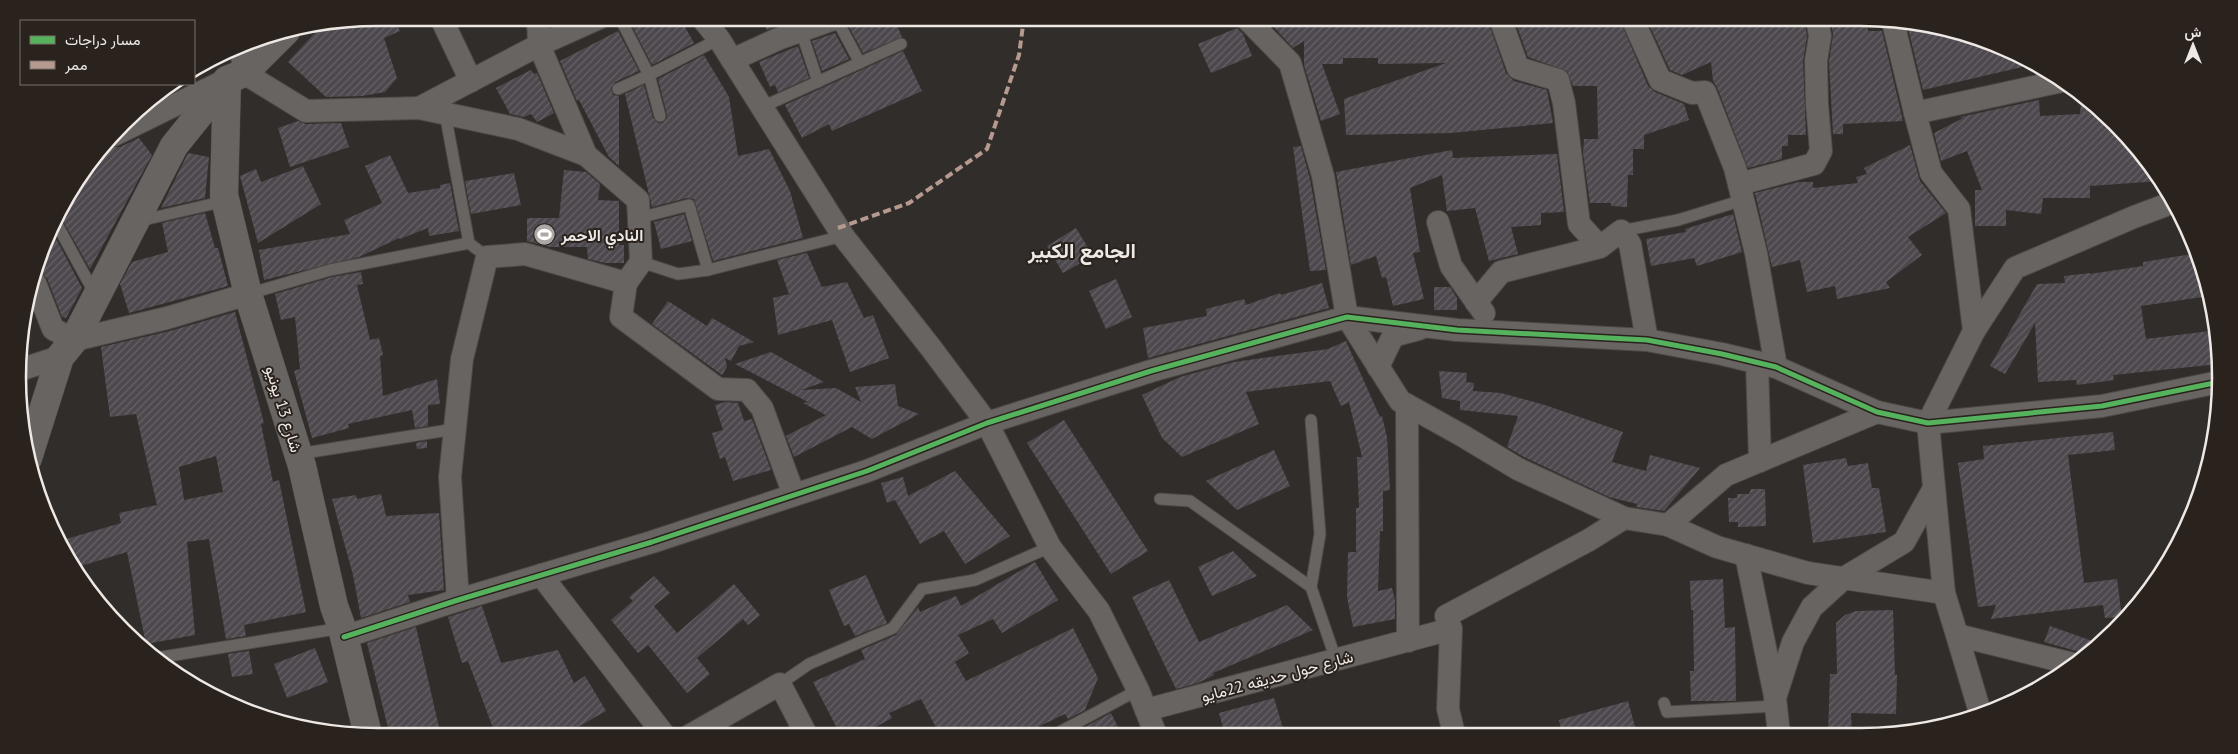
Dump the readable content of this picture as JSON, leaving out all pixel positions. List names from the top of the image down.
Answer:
{
  "streets": {
    "street": ["شارع 13 يونيو", "شارع حول حديقه 22مايو"]
  },
  "districts": ["الجامع الكبير"],
  "places": {
    "sports": ["النادي الاحمر"]
  },
  "legend": ["مسار دراجات", "ممر"],
  "north": "top"
}
